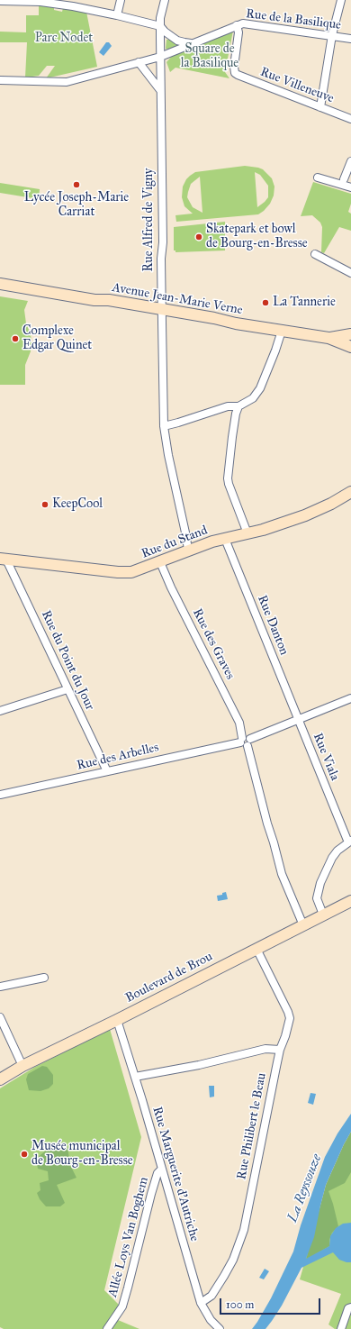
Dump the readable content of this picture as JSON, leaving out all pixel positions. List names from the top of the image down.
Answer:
{
  "streets": {
    "street": [
      "Rue de la Basilique",
      "Rue Villeneuve",
      "Rue Alfred de Vigny",
      "Avenue Jean-Marie Verne",
      "Rue du Stand",
      "Rue Danton",
      "Rue des Graves",
      "Rue du Point du Jour",
      "Rue des Arbelles",
      "Rue Viala",
      "Boulevard de Brou",
      "Rue Philibert le Beau",
      "Rue Marguerite d'Autriche",
      "Allée Loys Van Boghem"
    ]
  },
  "crossings": [
    ["Rue de la Basilique", "Rue Villeneuve"],
    ["Rue de la Basilique", "Rue Alfred de Vigny"],
    ["Rue Alfred de Vigny", "Avenue Jean-Marie Verne"],
    ["Rue Alfred de Vigny", "Rue du Stand"],
    ["Rue du Stand", "Rue Danton"],
    ["Rue du Stand", "Rue des Graves"],
    ["Rue du Stand", "Rue du Point du Jour"],
    ["Rue Danton", "Rue Viala"],
    ["Rue des Graves", "Rue des Arbelles"],
    ["Rue du Point du Jour", "Rue des Arbelles"],
    ["Boulevard de Brou", "Rue Philibert le Beau"],
    ["Boulevard de Brou", "Rue Marguerite d'Autriche"],
    ["Rue Philibert le Beau", "Rue Marguerite d'Autriche"],
    ["Rue Marguerite d'Autriche", "Allée Loys Van Boghem"]
  ],
  "water": ["La Reyssouze"],
  "parks": ["Parc Nodet", "Square de la Basilique"],
  "places": [
    "Lycée Joseph-Marie Carriat",
    "Skatepark et bowl de Bourg-en-Bresse",
    "La Tannerie",
    "Complexe Edgar Quinet",
    "KeepCool",
    "Musée municipal de Bourg-en-Bresse"
  ],
  "scale_bar": "100 m"
}
